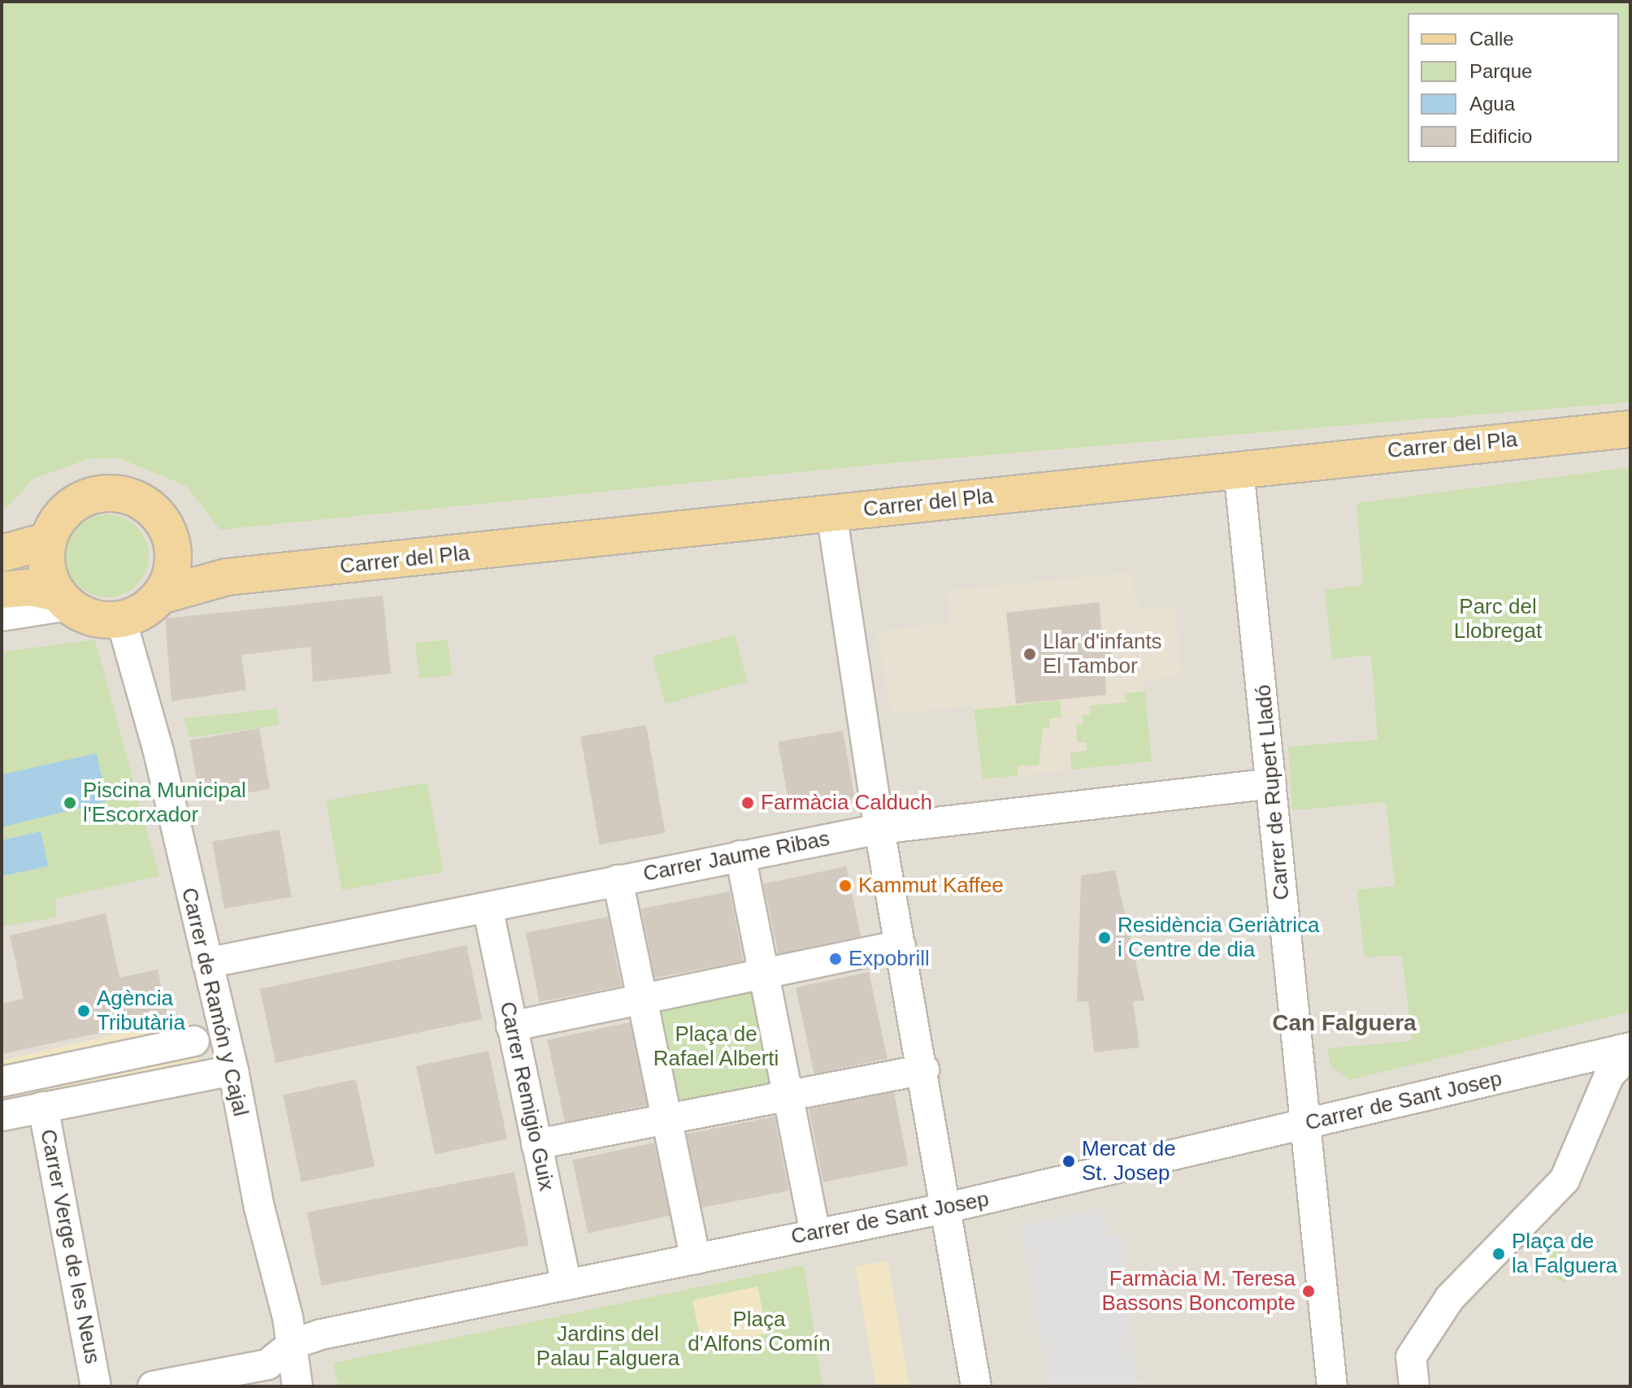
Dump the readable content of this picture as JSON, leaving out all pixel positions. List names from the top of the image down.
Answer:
{
  "streets": {
    "main road": ["Carrer del Pla"],
    "street": [
      "Carrer de Rupert Lladó",
      "Carrer Jaume Ribas",
      "Carrer de Ramón y Cajal",
      "Carrer Remigio Guix",
      "Carrer de Sant Josep",
      "Carrer Verge de les Neus"
    ]
  },
  "crossings": [
    ["Carrer del Pla", "Carrer de Rupert Lladó"],
    ["Carrer del Pla", "Carrer de Ramón y Cajal"],
    ["Carrer de Rupert Lladó", "Carrer Jaume Ribas"],
    ["Carrer de Rupert Lladó", "Carrer de Sant Josep"],
    ["Carrer Jaume Ribas", "Carrer de Ramón y Cajal"],
    ["Carrer Jaume Ribas", "Carrer Remigio Guix"],
    ["Carrer de Ramón y Cajal", "Carrer de Sant Josep"],
    ["Carrer Remigio Guix", "Carrer de Sant Josep"]
  ],
  "districts": ["Can Falguera"],
  "parks": [
    "Parc del Llobregat",
    "Plaça de Rafael Alberti",
    "Plaça d'Alfons Comín",
    "Jardins del Palau Falguera"
  ],
  "places": [
    "Llar d'infants El Tambor",
    "Piscina Municipal l'Escorxador",
    "Farmàcia Calduch",
    "Kammut Kaffee",
    "Residència Geriàtrica i Centre de dia",
    "Expobrill",
    "Agència Tributària",
    "Mercat de St. Josep",
    "Plaça de la Falguera",
    "Farmàcia M. Teresa Bassons Boncompte"
  ],
  "legend": [
    "Calle",
    "Parque",
    "Agua",
    "Edificio"
  ]
}
